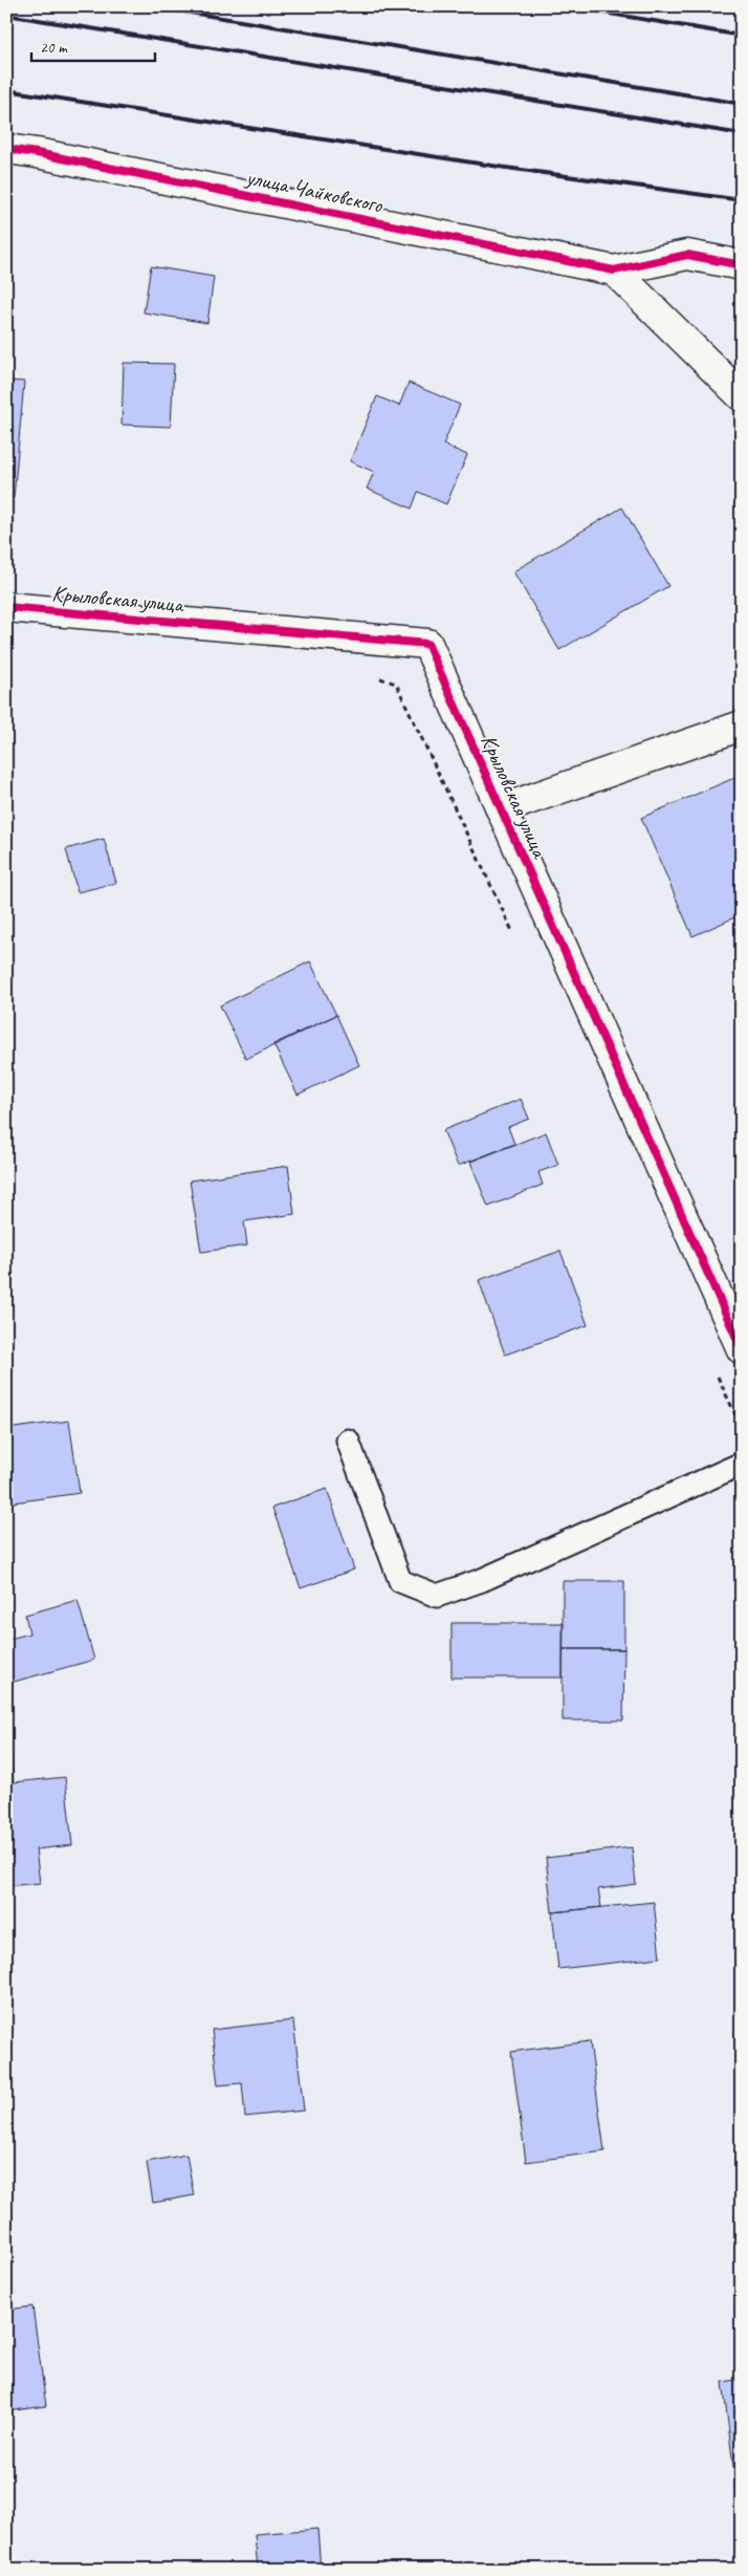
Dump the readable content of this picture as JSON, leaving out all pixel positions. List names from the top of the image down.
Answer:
{
  "streets": {
    "street": ["улица Чайковского", "Крыловская улица"]
  },
  "scale_bar": "20 m"
}
